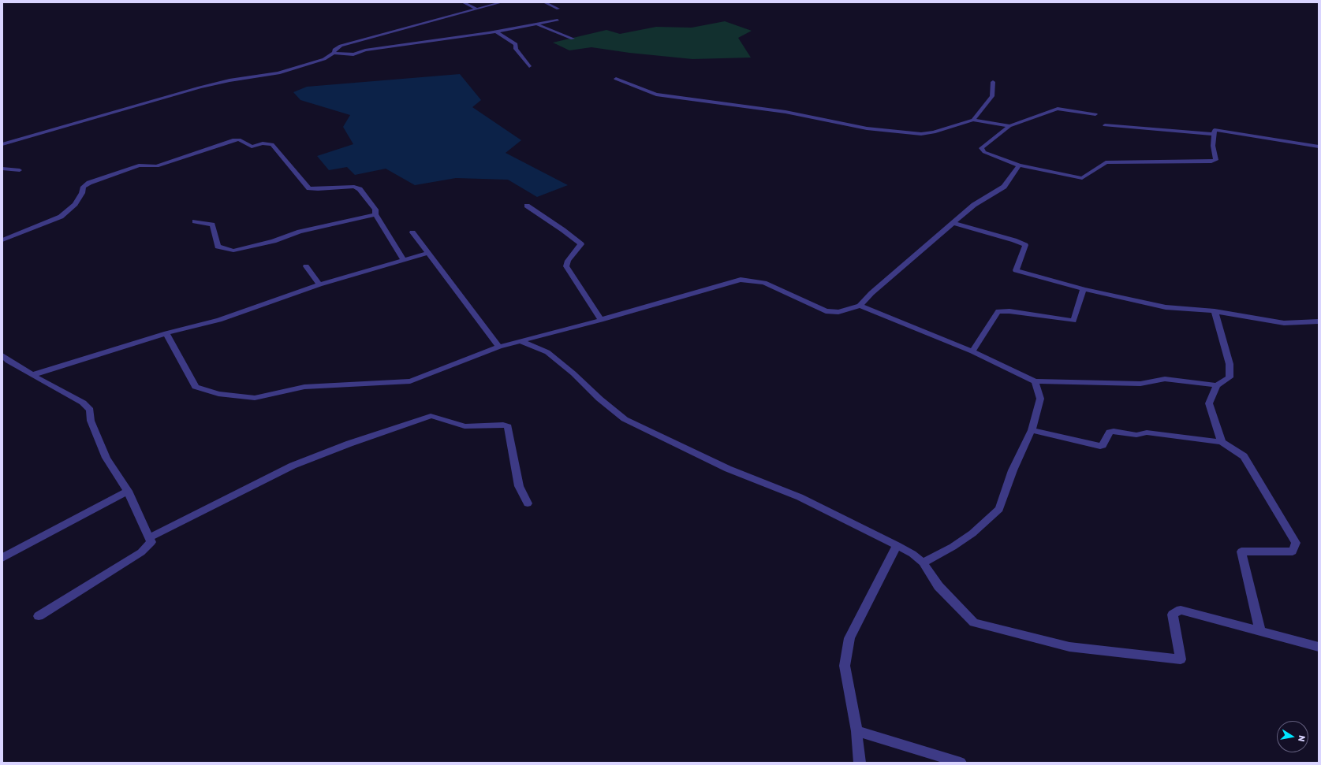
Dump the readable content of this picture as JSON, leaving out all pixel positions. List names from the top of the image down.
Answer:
{
  "north": "right"
}
